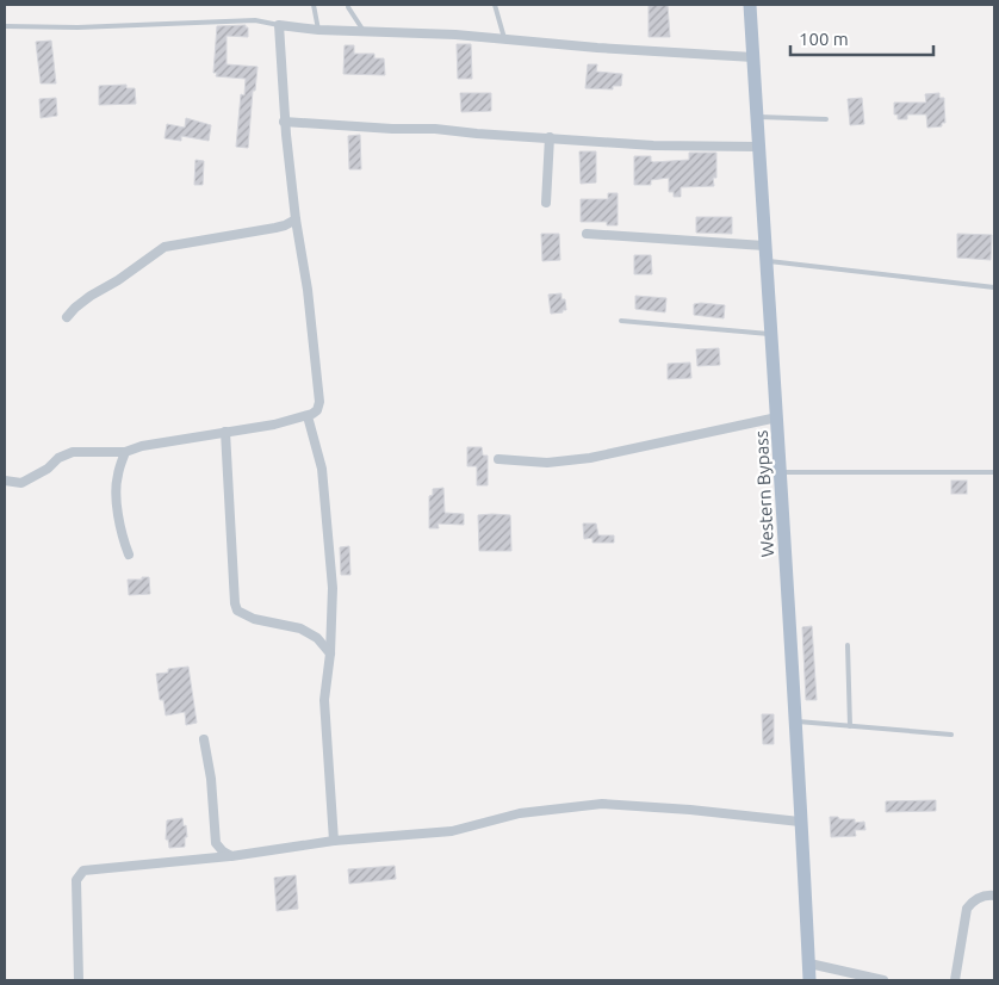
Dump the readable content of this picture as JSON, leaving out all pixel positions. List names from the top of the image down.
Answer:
{
  "streets": {
    "main road": ["Western Bypass"]
  },
  "scale_bar": "100 m"
}
